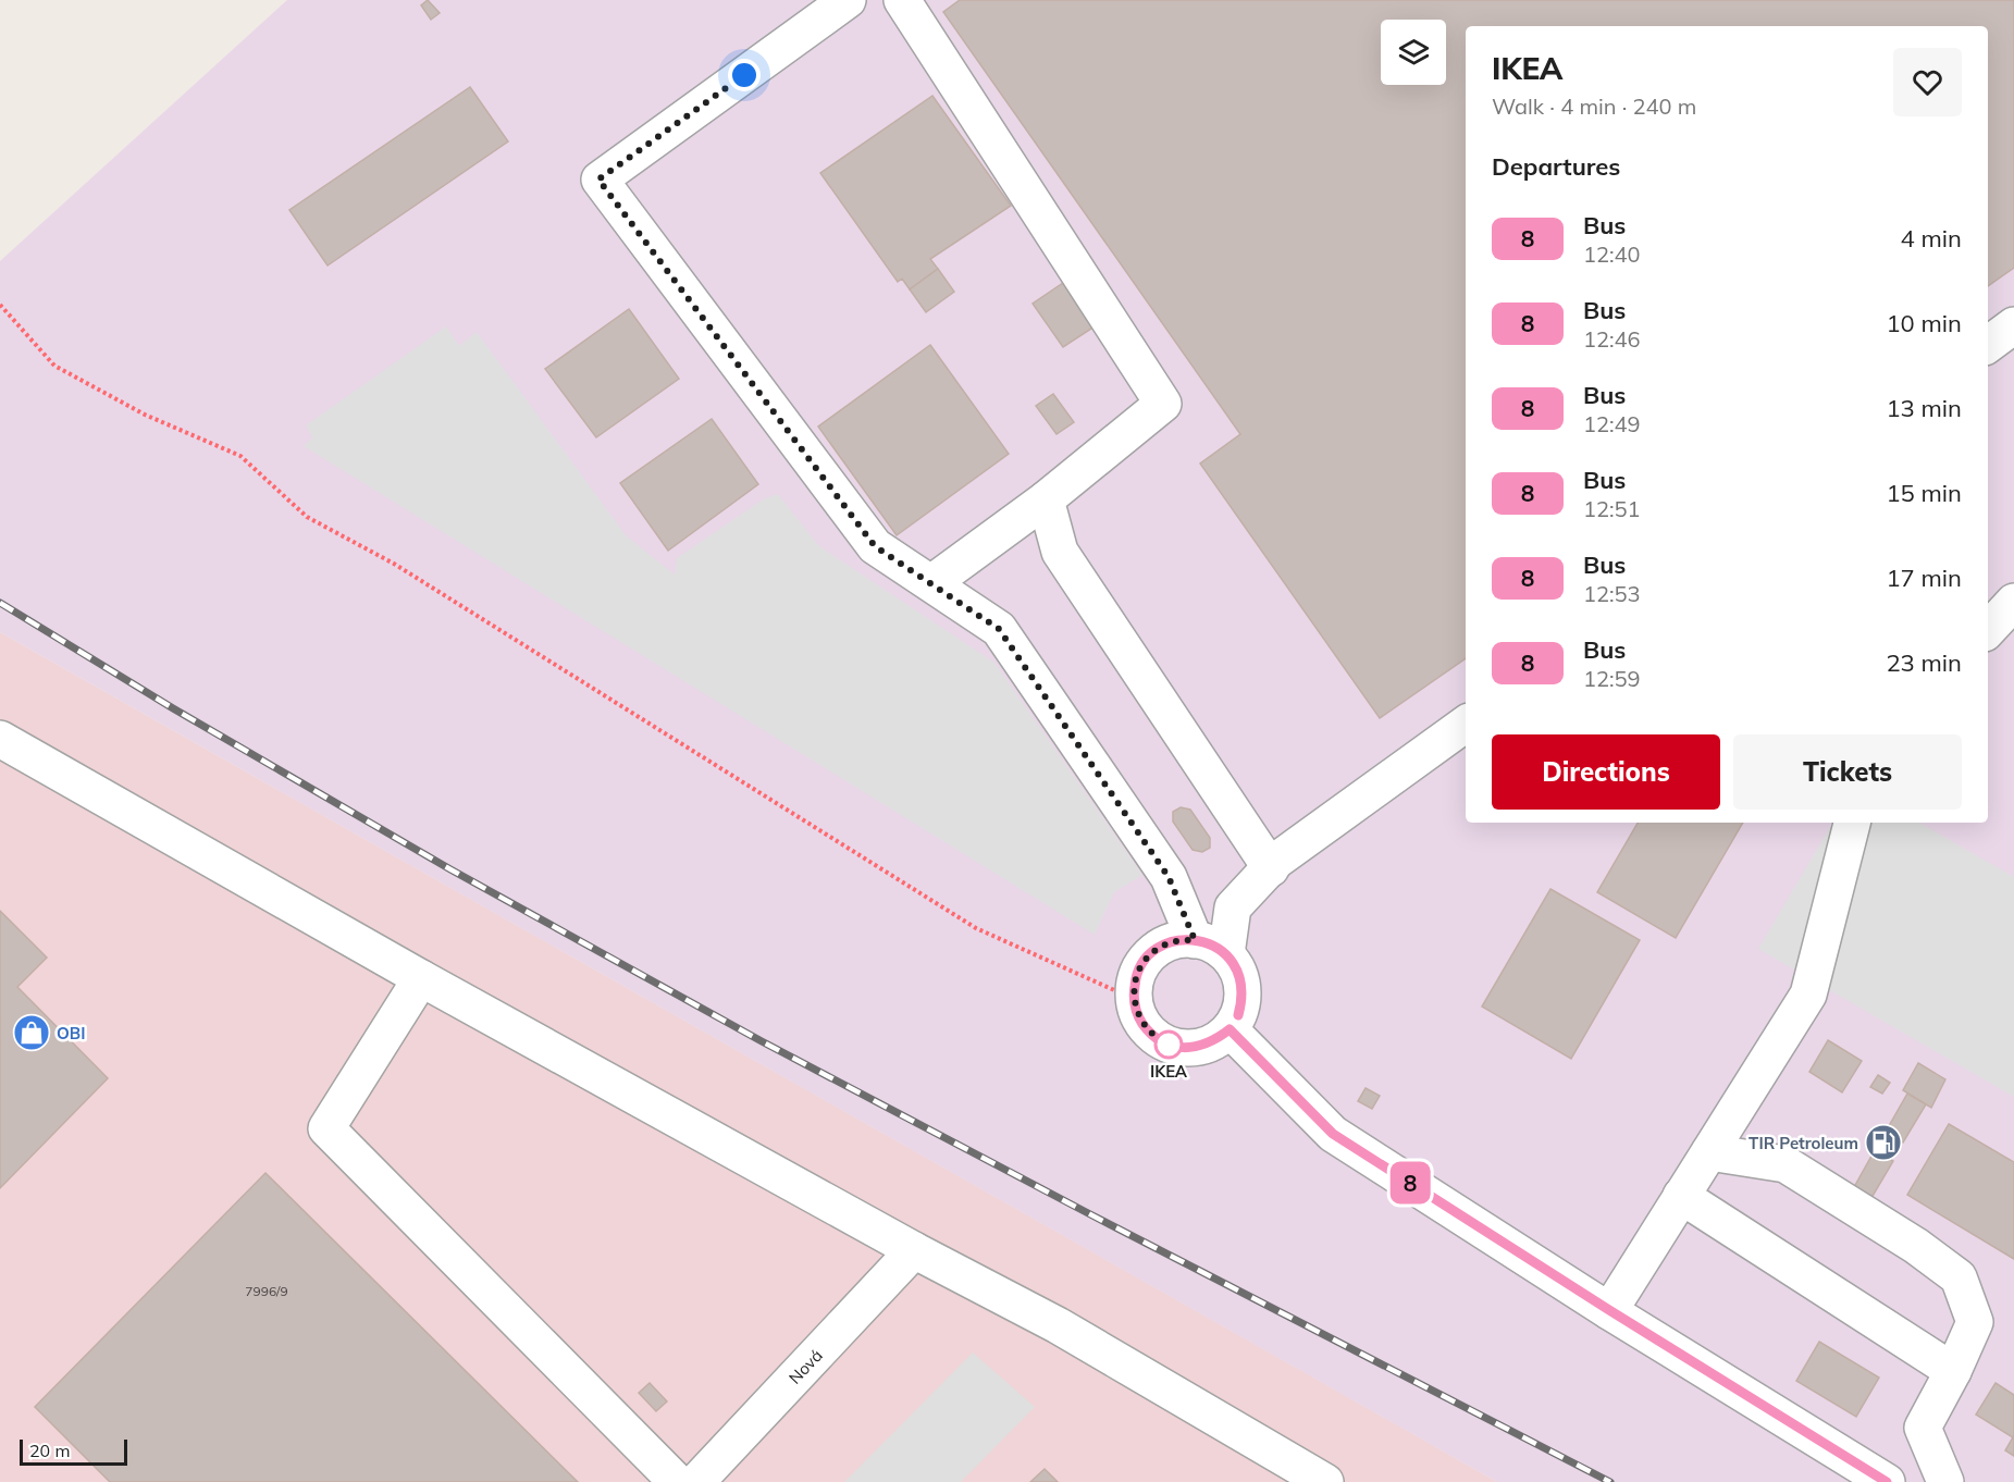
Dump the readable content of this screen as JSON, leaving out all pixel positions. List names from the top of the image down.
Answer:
{
  "streets": {
    "street": ["Nová"]
  },
  "places": {
    "shop": ["OBI"],
    "other": ["IKEA"],
    "fuel station": ["TIR Petroleum"]
  },
  "lines": ["bus line 8"],
  "house_numbers": ["7996/9"],
  "scale_bar": "20 m",
  "page": {
    "on_map": "8",
    "heading": [
      ["IKEA", "Walk · 4 min · 240 m"],
      "Departures"
    ],
    "list": [
      {
        "mark": "8",
        "name": "Bus",
        "note": "12:40",
        "value": "4 min"
      },
      {
        "mark": "8",
        "name": "Bus",
        "note": "12:46",
        "value": "10 min"
      },
      {
        "mark": "8",
        "name": "Bus",
        "note": "12:49",
        "value": "13 min"
      },
      {
        "mark": "8",
        "name": "Bus",
        "note": "12:51",
        "value": "15 min"
      },
      {
        "mark": "8",
        "name": "Bus",
        "note": "12:53",
        "value": "17 min"
      },
      {
        "mark": "8",
        "name": "Bus",
        "note": "12:59",
        "value": "23 min"
      }
    ],
    "buttons": ["Directions", "Tickets"],
    "scale": "20 m"
  }
}
